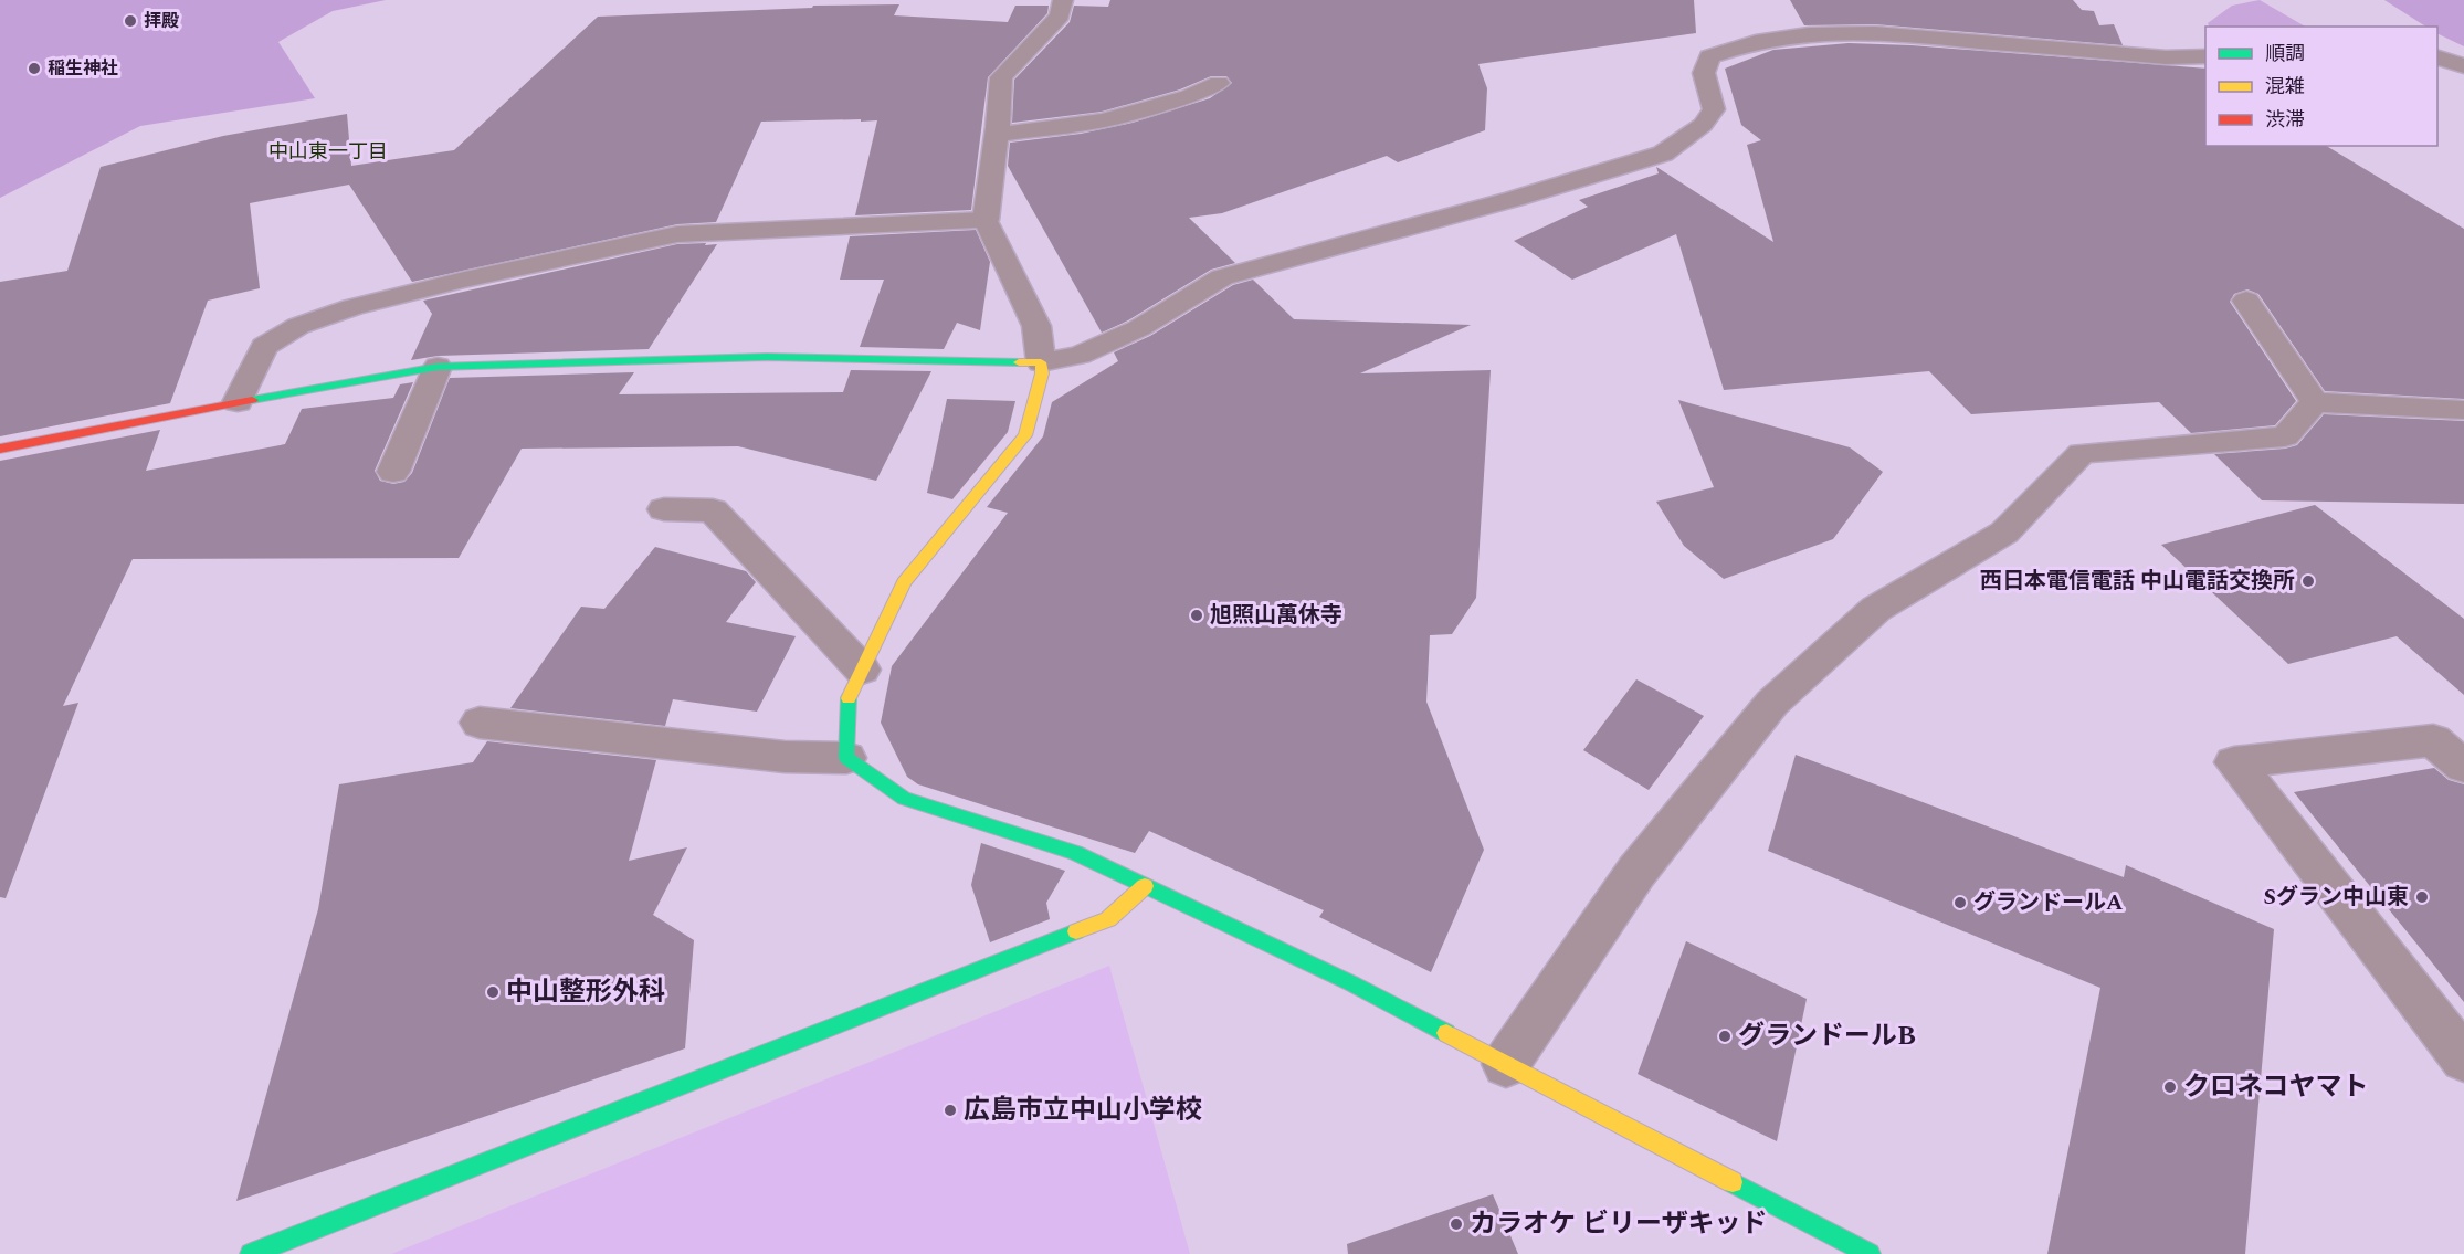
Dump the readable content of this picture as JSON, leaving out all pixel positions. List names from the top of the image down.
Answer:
{
  "districts": ["中山東一丁目"],
  "places": [
    "拝殿",
    "稲生神社",
    "西日本電信電話 中山電話交換所",
    "旭照山萬休寺",
    "Sグラン中山東",
    "グランドールA",
    "中山整形外科",
    "グランドールB",
    "クロネコヤマト",
    "広島市立中山小学校",
    "カラオケ ビリーザキッド"
  ],
  "legend": ["順調", "混雑", "渋滞"]
}
